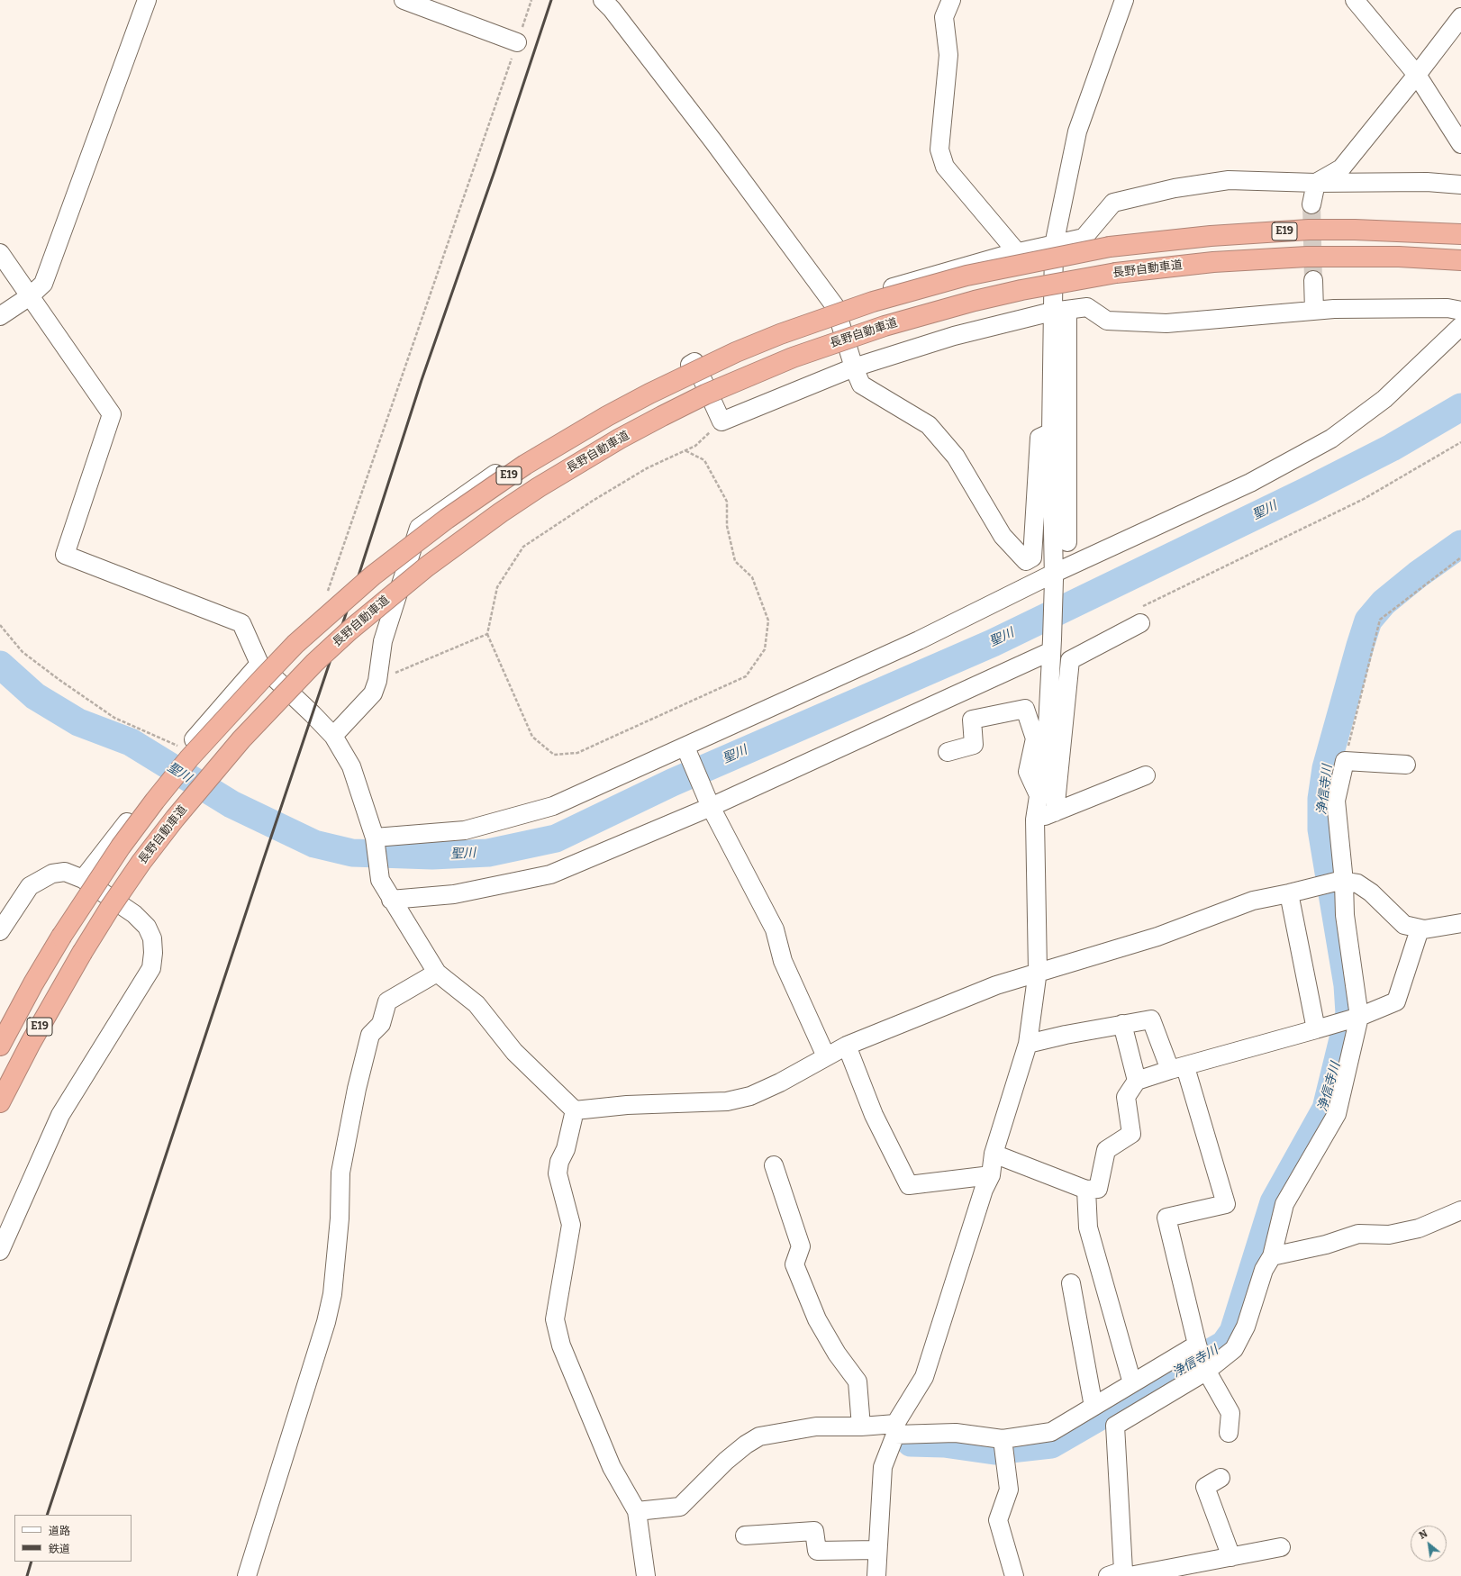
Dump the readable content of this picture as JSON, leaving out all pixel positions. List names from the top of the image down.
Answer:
{
  "streets": {
    "highway": ["E19", "長野自動車道"]
  },
  "water": ["聖川", "浄信寺川"],
  "legend": ["道路", "鉄道"],
  "north": "top left"
}
